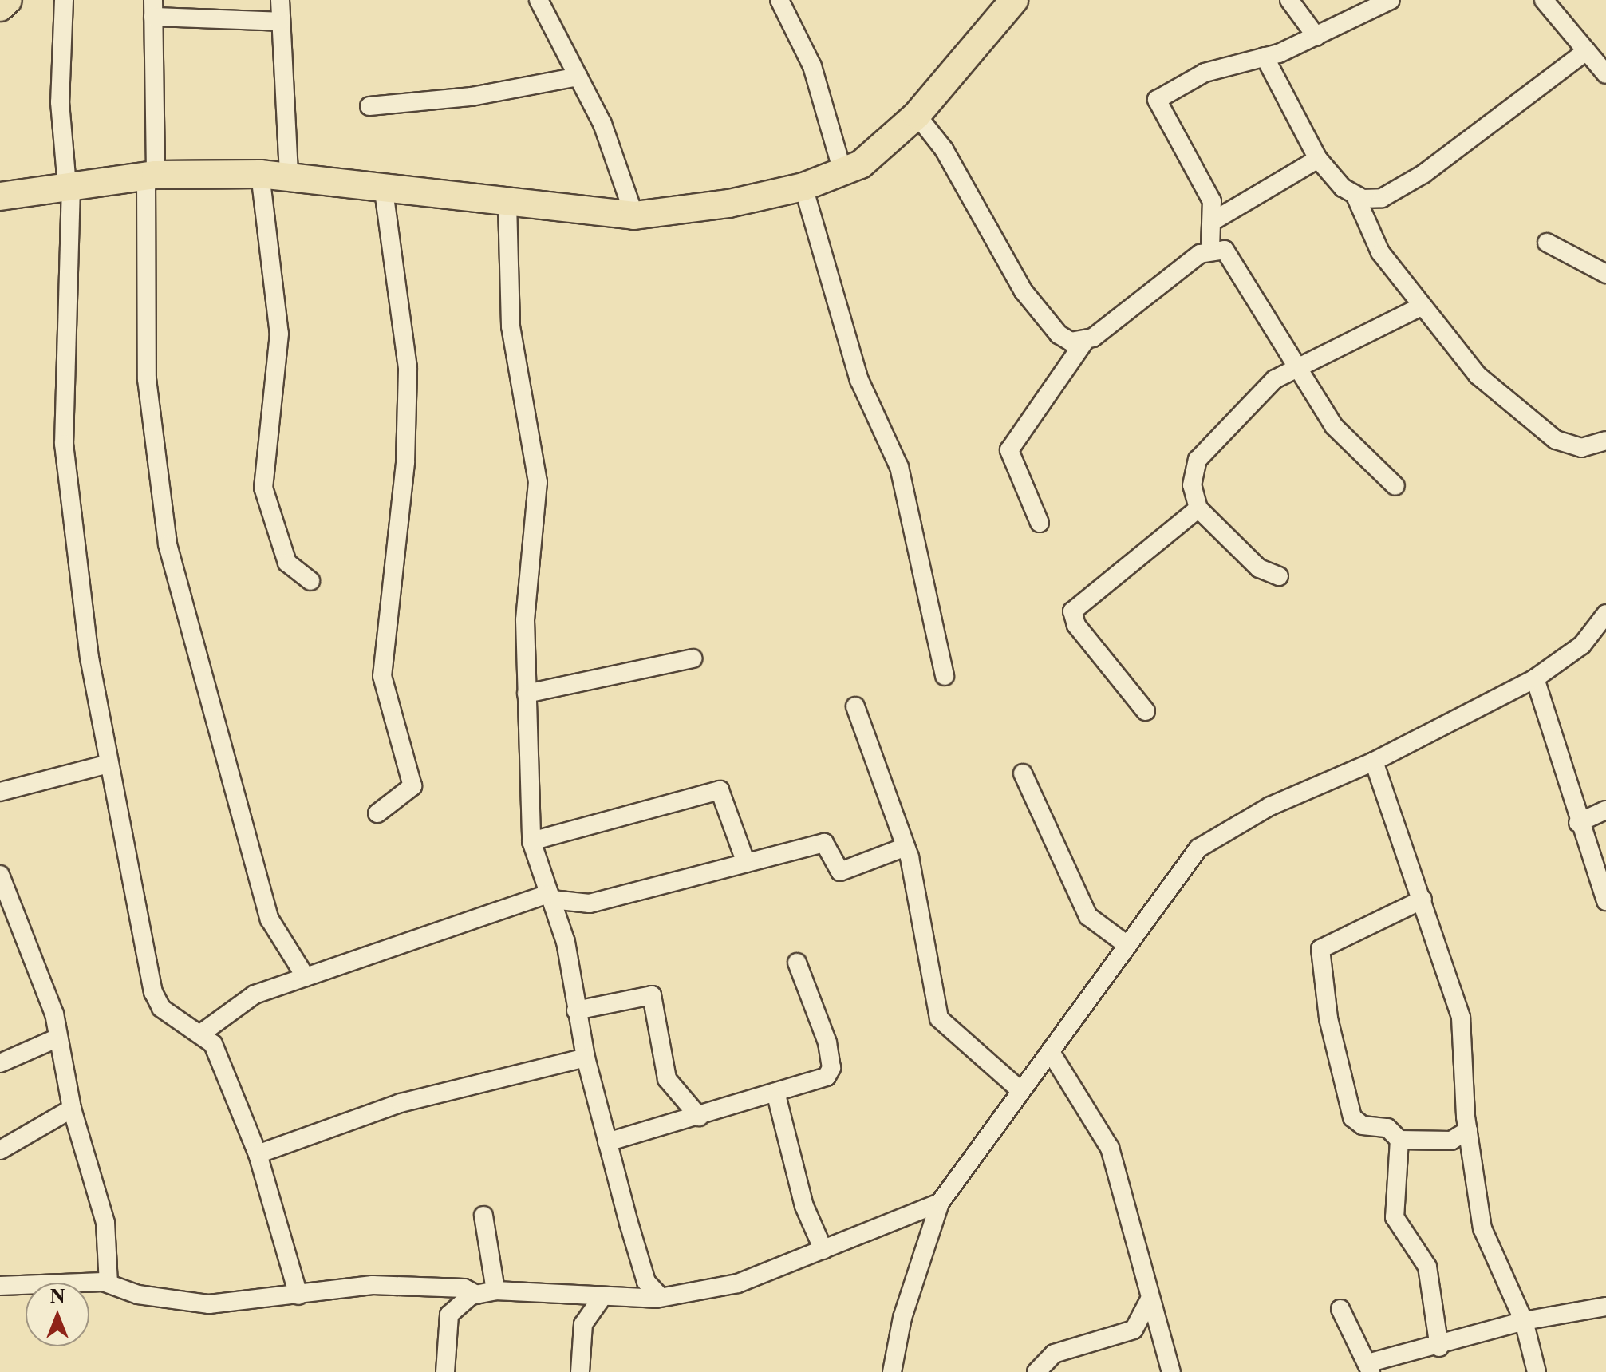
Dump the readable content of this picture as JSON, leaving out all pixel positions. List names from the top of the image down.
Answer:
{
  "north": "top"
}
